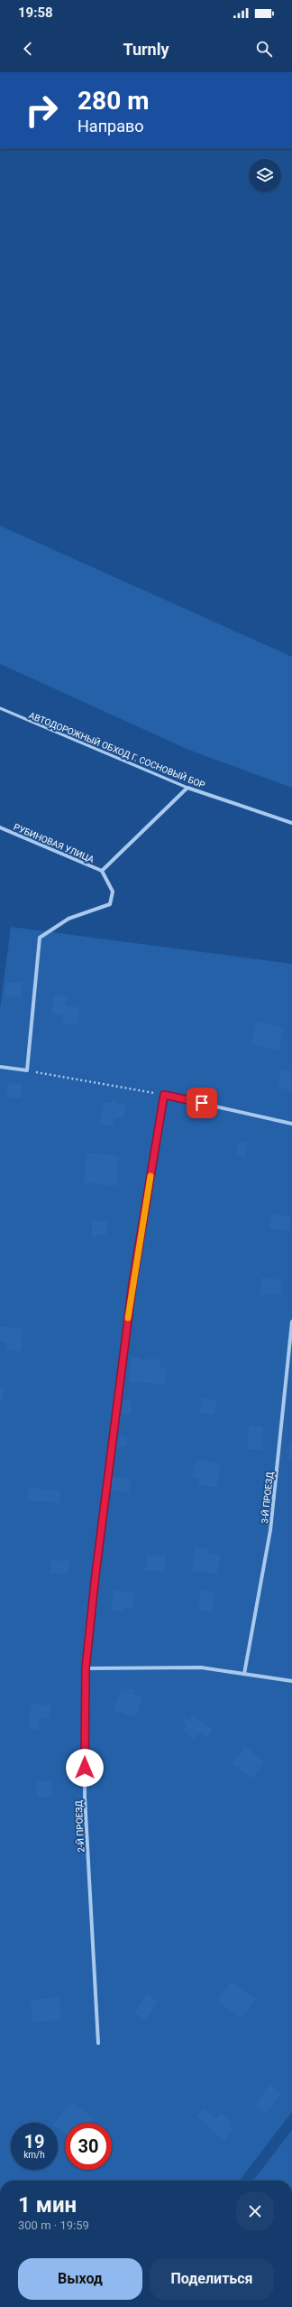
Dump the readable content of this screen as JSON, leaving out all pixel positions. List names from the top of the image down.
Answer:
{
  "streets": {
    "street": [
      "АВТОДОРОЖНЫЙ ОБХОД Г. СОСНОВЫЙ БОР",
      "РУБИНОВАЯ УЛИЦА",
      "3-Й ПРОЕЗД",
      "2-Й ПРОЕЗД"
    ]
  },
  "page": {
    "status": "19:58",
    "header": "Turnly",
    "turn": ["280 m", "Направо"],
    "speed": "19 km/h",
    "limit": "30",
    "heading": ["1 мин", "300 m · 19:59"],
    "buttons": ["Выход", "Поделиться"]
  }
}
